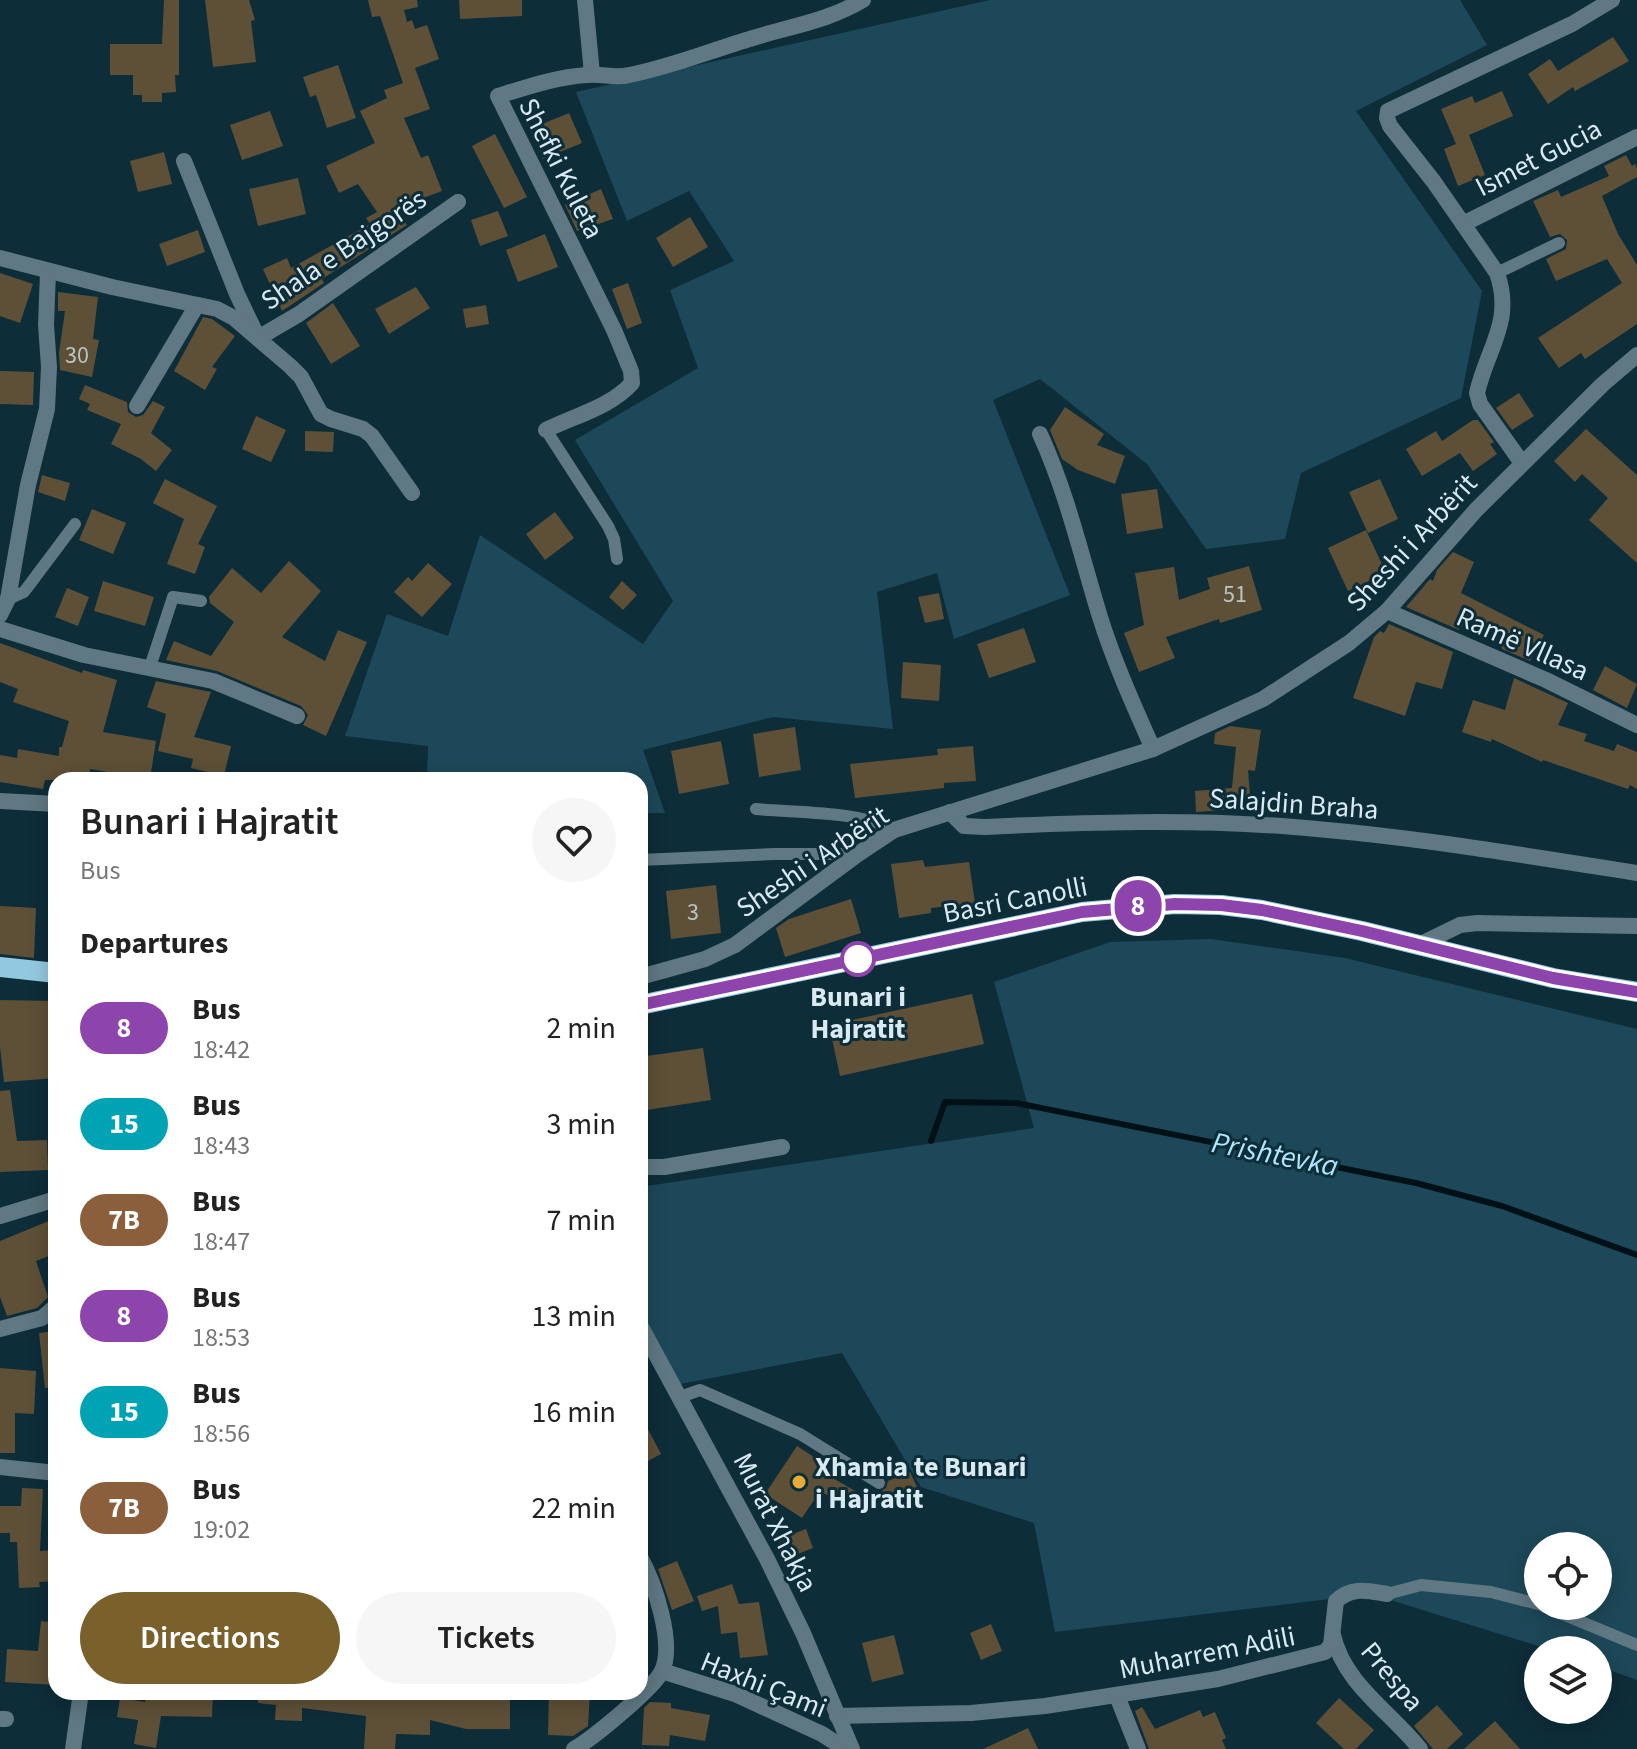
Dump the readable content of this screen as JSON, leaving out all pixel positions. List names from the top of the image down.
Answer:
{
  "streets": {
    "main road": ["Basri Canolli"],
    "street": [
      "Ismet Gucia",
      "Shefki Kuleta",
      "Shala e Bajgorës",
      "Sheshi i Arbërit",
      "Ramë Vllasa",
      "Salajdin Braha",
      "Murat Xhakja",
      "Muharrem Adili",
      "Prespa",
      "Haxhi Çami"
    ]
  },
  "crossings": [
    ["Ismet Gucia", "Sheshi i Arbërit"],
    ["Sheshi i Arbërit", "Ramë Vllasa"],
    ["Sheshi i Arbërit", "Salajdin Braha"],
    ["Murat Xhakja", "Muharrem Adili"],
    ["Muharrem Adili", "Prespa"]
  ],
  "water": ["Prishtevka"],
  "places": ["Bunari i Hajratit", "Xhamia te Bunari i Hajratit"],
  "lines": ["bus line 8"],
  "house_numbers": ["30", "51", "3"],
  "page": {
    "on_map": "8",
    "heading": [
      ["Bunari i Hajratit", "Bus"],
      "Departures"
    ],
    "list": [
      {
        "mark": "8",
        "name": "Bus",
        "note": "18:42",
        "value": "2 min"
      },
      {
        "mark": "15",
        "name": "Bus",
        "note": "18:43",
        "value": "3 min"
      },
      {
        "mark": "7B",
        "name": "Bus",
        "note": "18:47",
        "value": "7 min"
      },
      {
        "mark": "8",
        "name": "Bus",
        "note": "18:53",
        "value": "13 min"
      },
      {
        "mark": "15",
        "name": "Bus",
        "note": "18:56",
        "value": "16 min"
      },
      {
        "mark": "7B",
        "name": "Bus",
        "note": "19:02",
        "value": "22 min"
      }
    ],
    "buttons": ["Directions", "Tickets"]
  }
}
